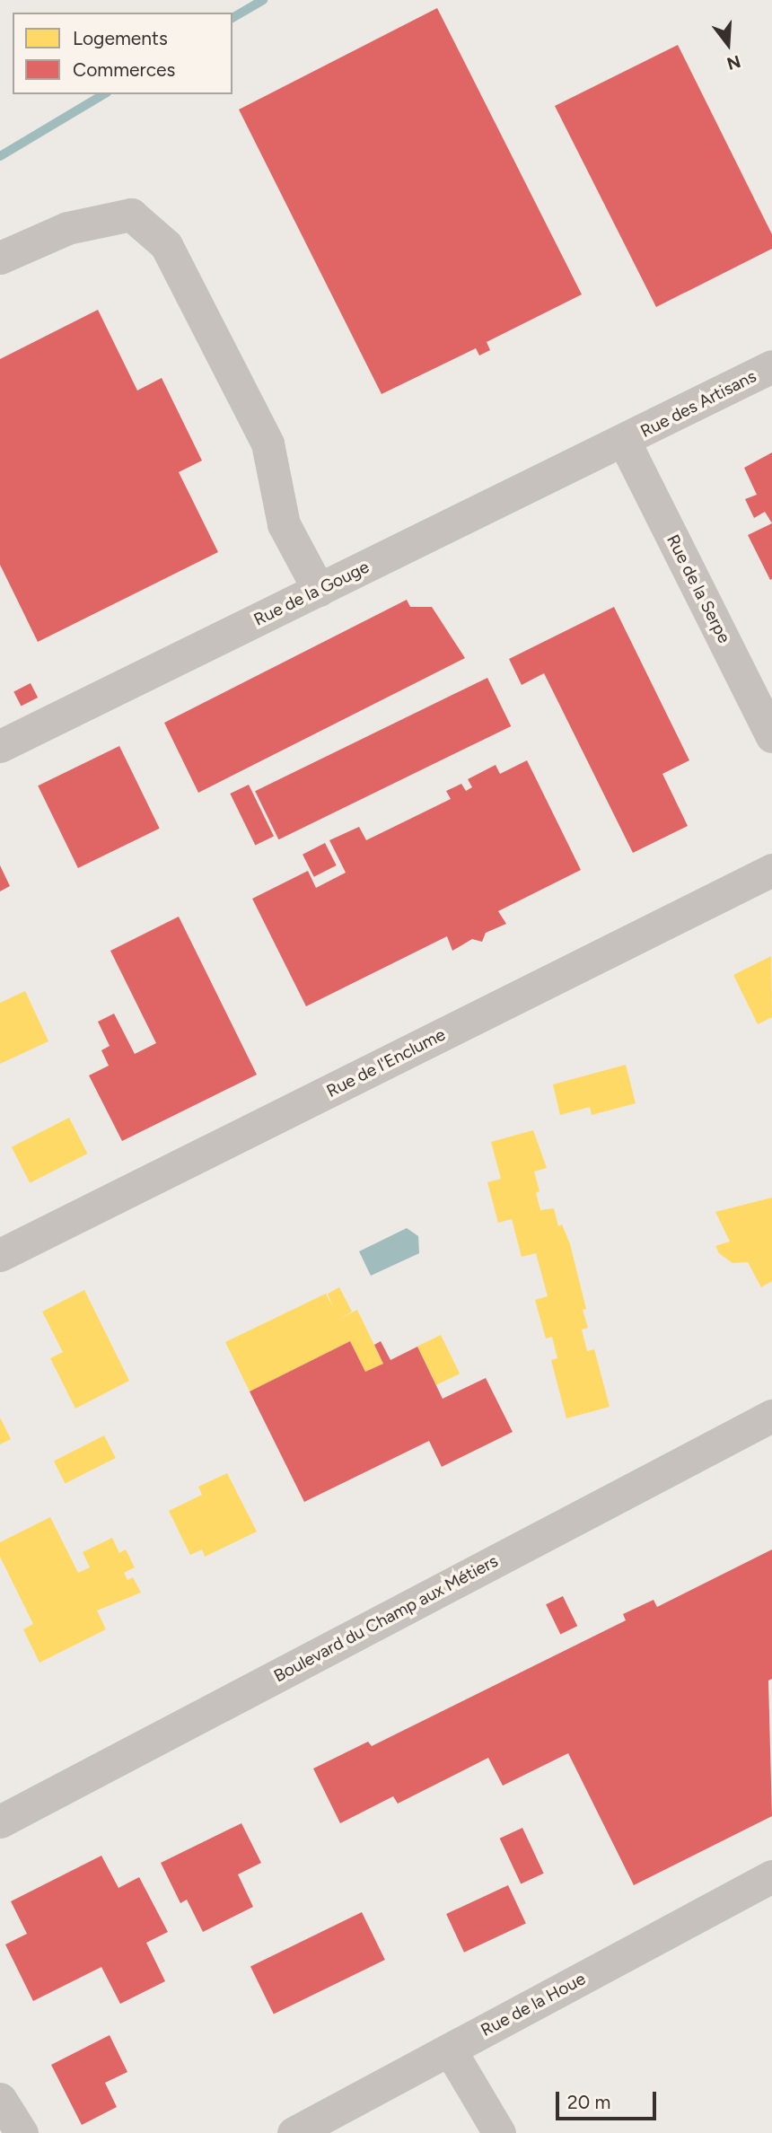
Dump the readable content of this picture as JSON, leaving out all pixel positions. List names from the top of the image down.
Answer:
{
  "streets": {
    "street": [
      "Rue des Artisans",
      "Rue de la Serpe",
      "Rue de la Gouge",
      "Rue de l'Enclume",
      "Boulevard du Champ aux Métiers",
      "Rue de la Houe"
    ]
  },
  "crossings": [
    ["Rue des Artisans", "Rue de la Serpe"],
    ["Rue des Artisans", "Rue de la Gouge"],
    ["Rue de la Serpe", "Rue de la Gouge"]
  ],
  "legend": ["Logements", "Commerces"],
  "scale_bar": "20 m",
  "north": "bottom"
}
